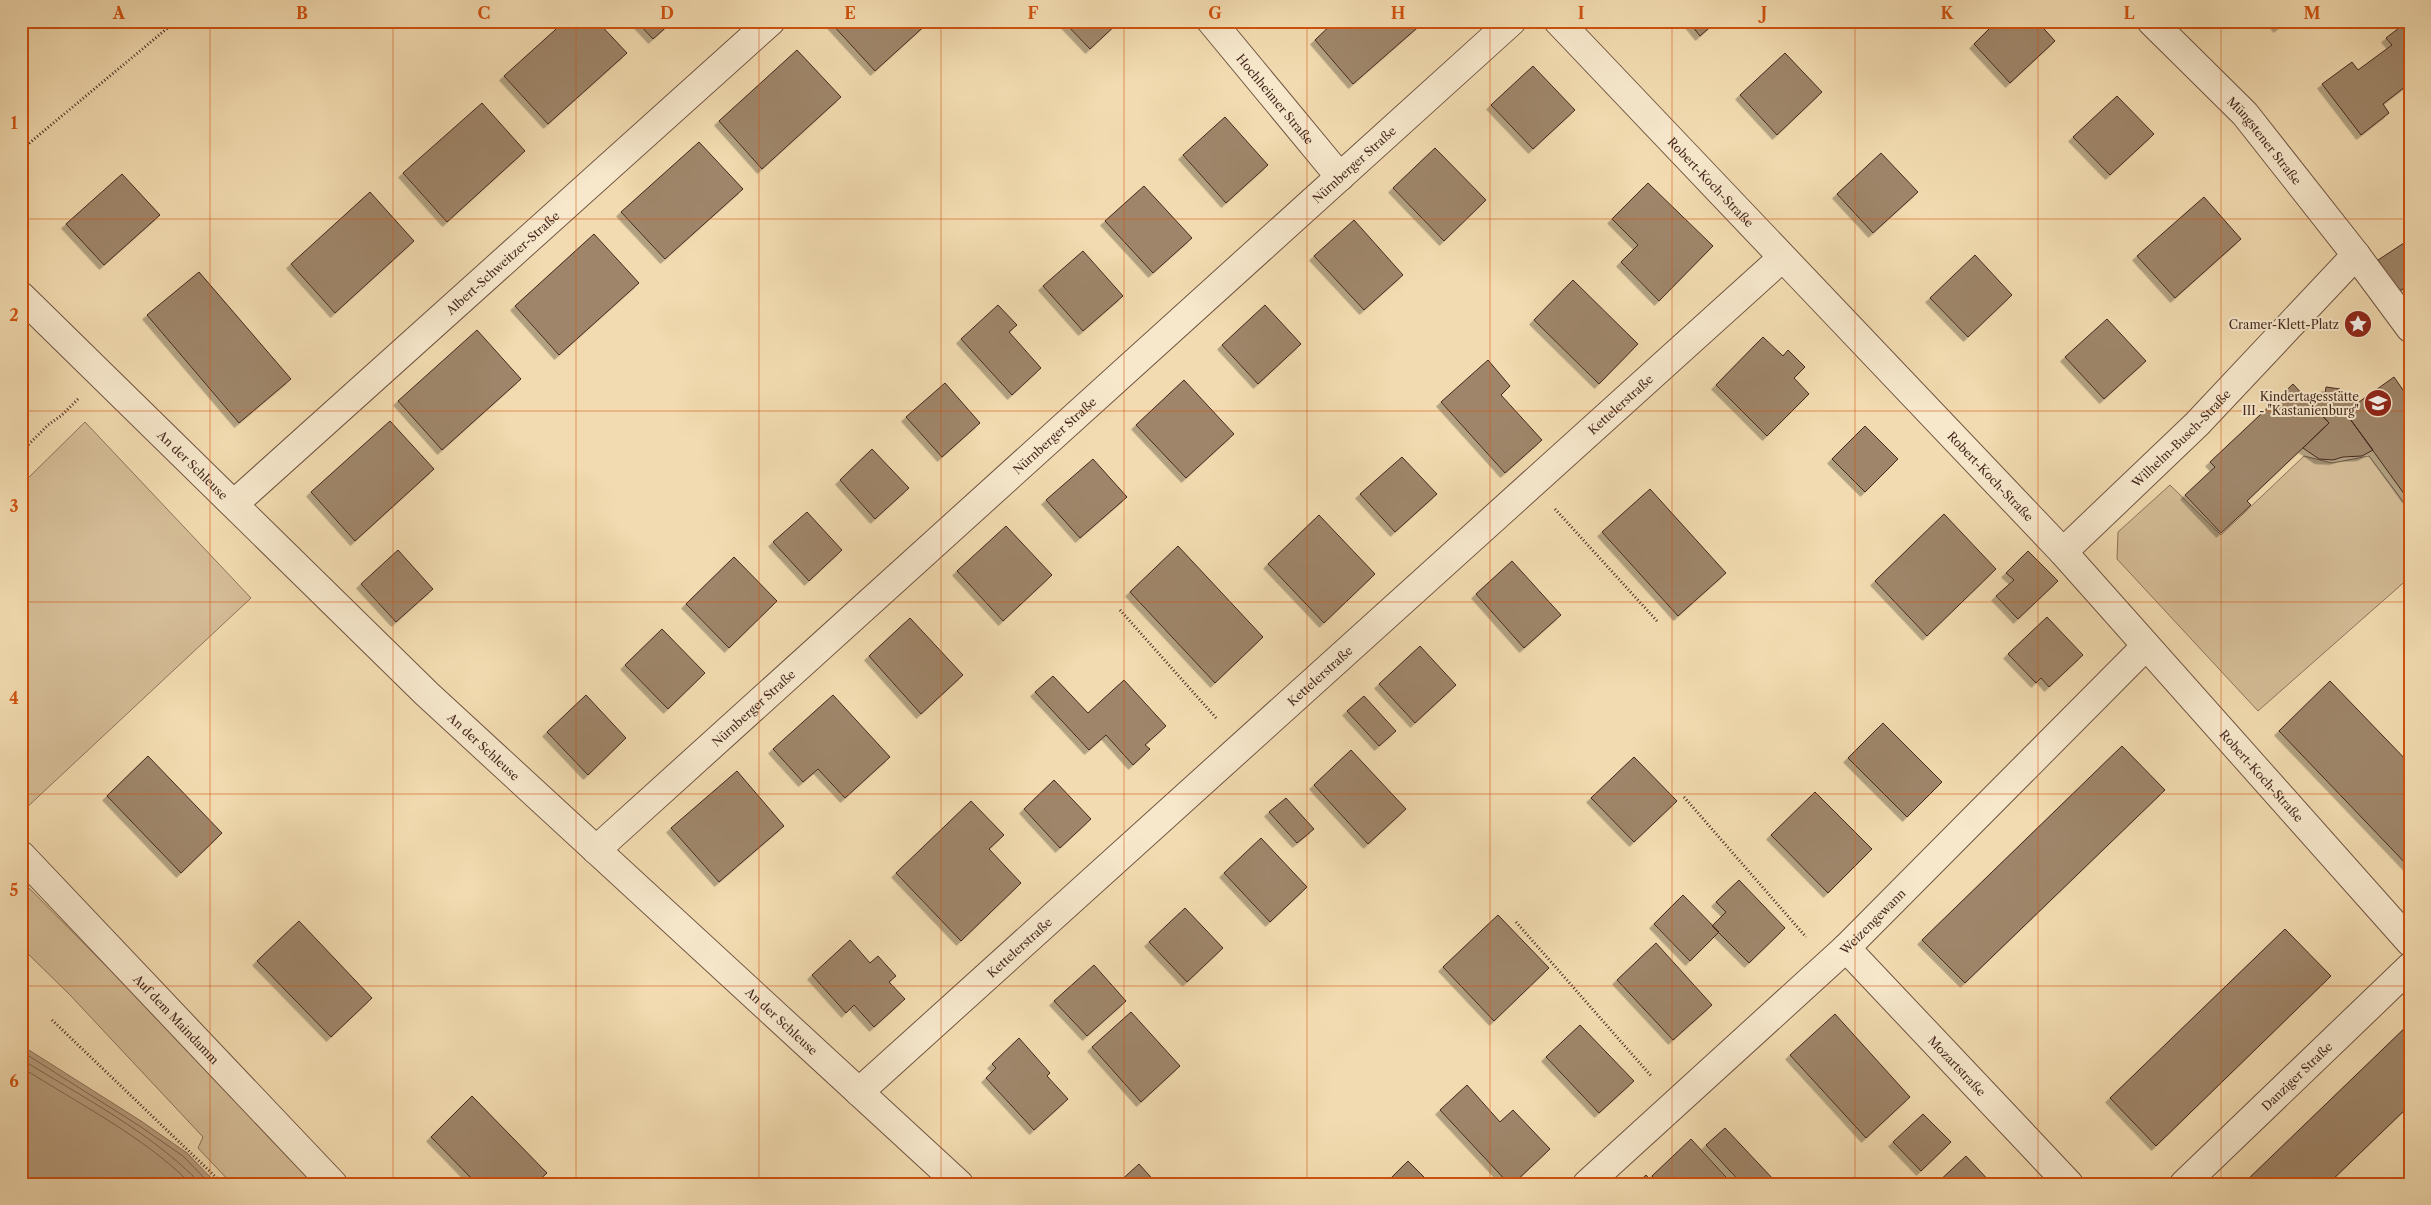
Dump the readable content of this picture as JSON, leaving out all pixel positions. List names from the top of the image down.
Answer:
{
  "streets": {
    "street": [
      "Hochheimer Straße",
      "Müngstener Straße",
      "Nürnberger Straße",
      "Robert-Koch-Straße",
      "Albert-Schweitzer-Straße",
      "Kettelerstraße",
      "Wilhelm-Busch-Straße",
      "An der Schleuse",
      "Weizengewann",
      "Auf dem Maindamm",
      "Mozartstraße",
      "Danziger Straße"
    ]
  },
  "crossings": [
    ["Hochheimer Straße", "Nürnberger Straße"],
    ["Müngstener Straße", "Wilhelm-Busch-Straße"],
    ["Nürnberger Straße", "An der Schleuse"],
    ["Robert-Koch-Straße", "Kettelerstraße"],
    ["Robert-Koch-Straße", "Wilhelm-Busch-Straße"],
    ["Robert-Koch-Straße", "Weizengewann"],
    ["Albert-Schweitzer-Straße", "An der Schleuse"],
    ["Kettelerstraße", "An der Schleuse"],
    ["Weizengewann", "Mozartstraße"]
  ],
  "places": {
    "place": ["Cramer-Klett-Platz"],
    "school or university": ["Kindertagesstätte III - \"Kastanienburg\""]
  },
  "grid": {
    "columns": [
      "A",
      "B",
      "C",
      "D",
      "E",
      "F",
      "G",
      "H",
      "I",
      "J",
      "K",
      "L",
      "M"
    ],
    "rows": [
      "1",
      "2",
      "3",
      "4",
      "5",
      "6"
    ]
  }
}
